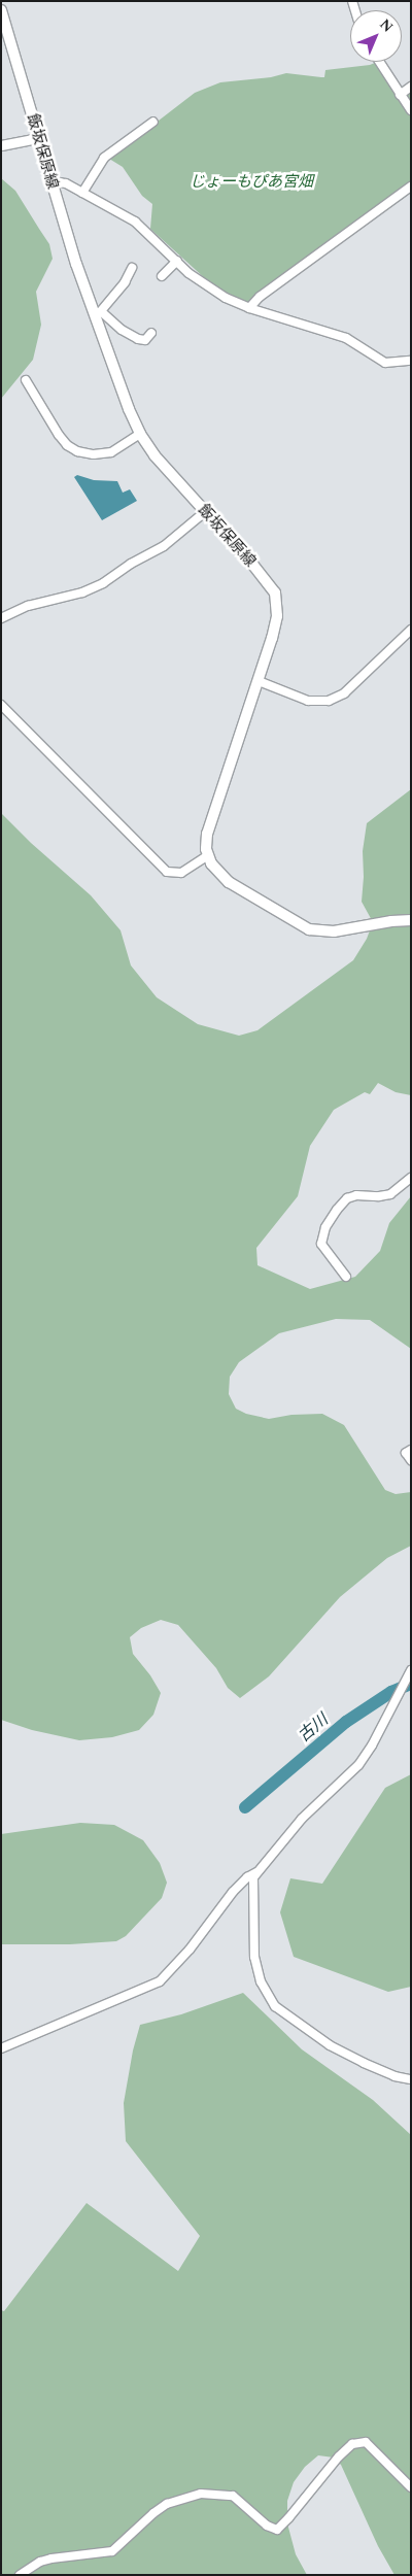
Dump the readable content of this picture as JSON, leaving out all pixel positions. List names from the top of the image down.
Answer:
{
  "streets": {
    "main road": ["飯坂保原線"]
  },
  "water": ["古川"],
  "parks": ["じょーもぴあ宮畑"],
  "north": "top right"
}
